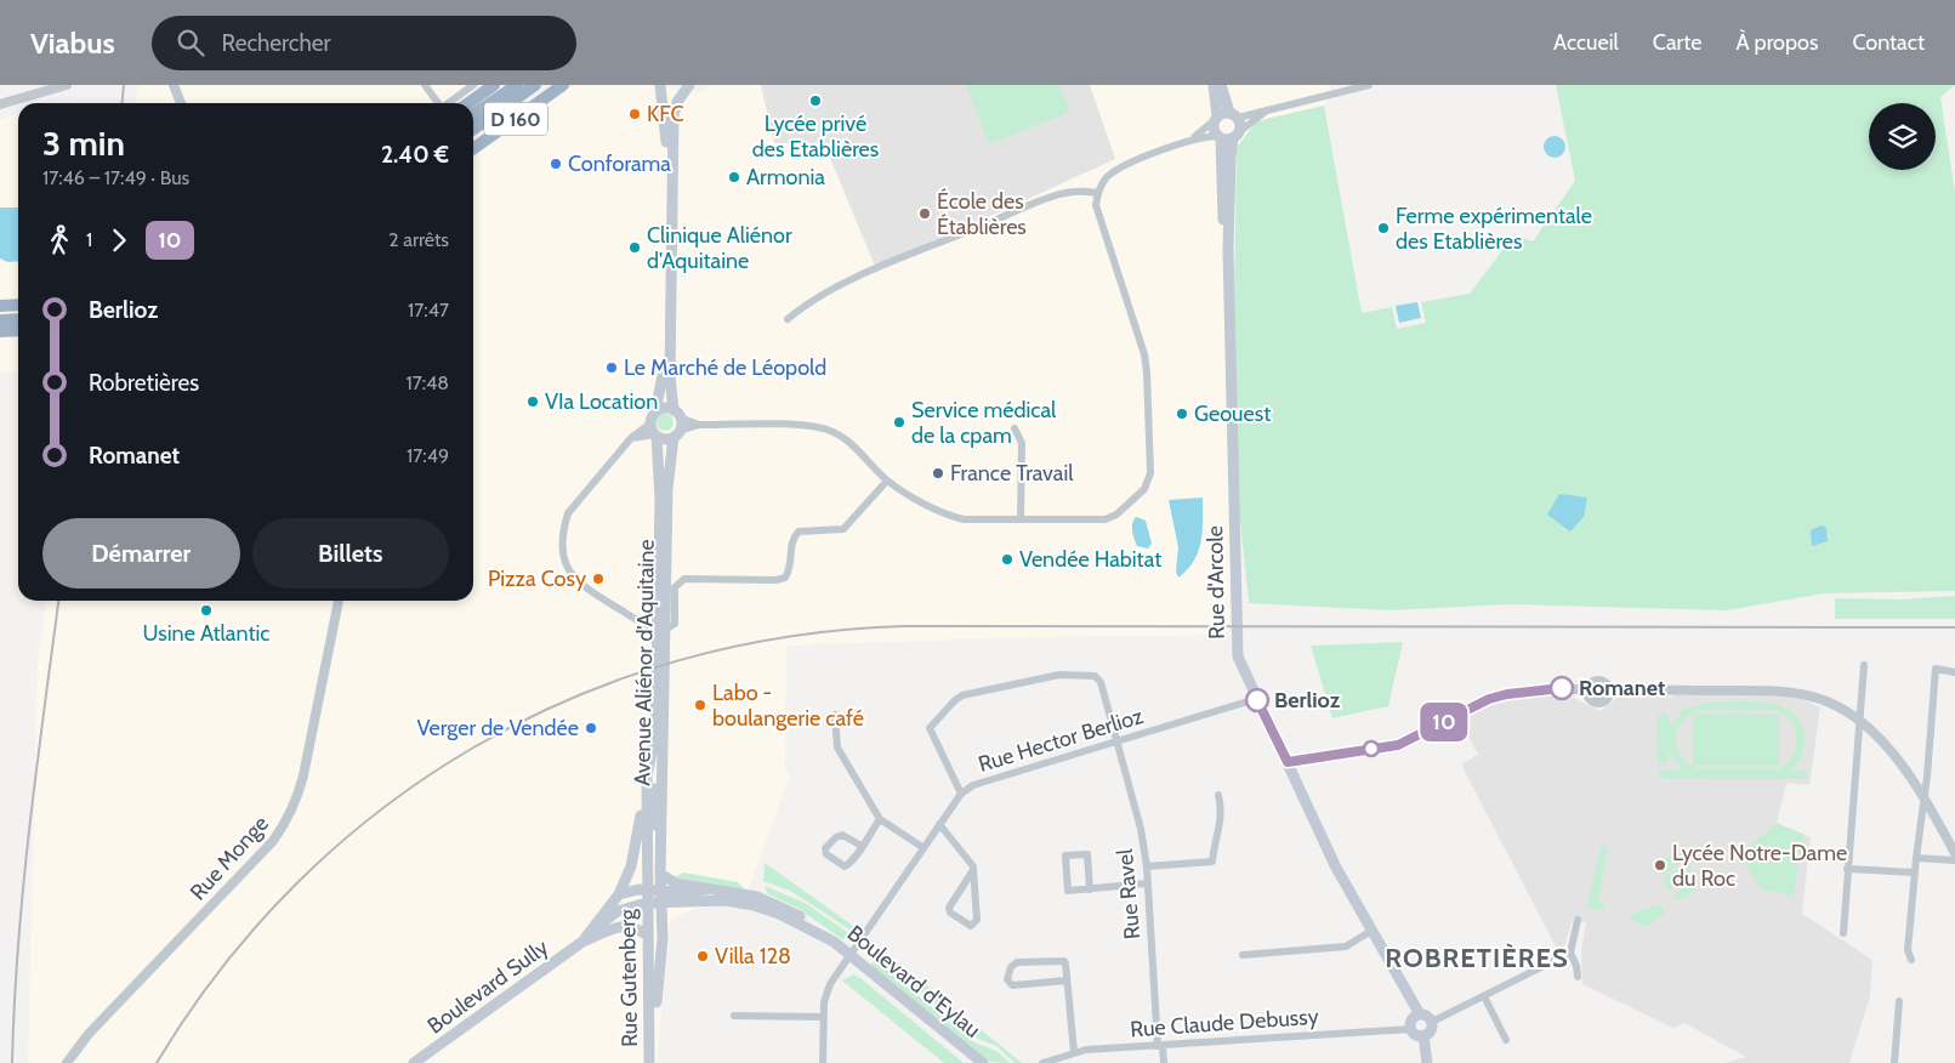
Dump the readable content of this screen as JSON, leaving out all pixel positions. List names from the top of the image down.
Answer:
{
  "streets": {
    "highway": ["D 160"],
    "main road": [
      "Rue d'Arcole",
      "Avenue Aliénor d'Aquitaine",
      "Rue Gutenberg",
      "Boulevard d'Eylau",
      "Boulevard Sully"
    ],
    "street": [
      "Rue Hector Berlioz",
      "Rue Monge",
      "Rue Ravel",
      "Rue Claude Debussy"
    ]
  },
  "crossings": [
    ["Rue d'Arcole", "Rue Hector Berlioz"],
    ["Rue d'Arcole", "Rue Claude Debussy"],
    ["Avenue Aliénor d'Aquitaine", "Rue Gutenberg"],
    ["Avenue Aliénor d'Aquitaine", "Boulevard d'Eylau"],
    ["Avenue Aliénor d'Aquitaine", "Boulevard Sully"],
    ["Rue Hector Berlioz", "Rue Ravel"],
    ["Rue Hector Berlioz", "Boulevard d'Eylau"],
    ["Rue Ravel", "Rue Claude Debussy"],
    ["Rue Gutenberg", "Boulevard d'Eylau"],
    ["Rue Gutenberg", "Boulevard Sully"],
    ["Boulevard d'Eylau", "Boulevard Sully"]
  ],
  "districts": ["ROBRETIÈRES"],
  "places": [
    "Lycée privé des Etablières",
    "KFC",
    "Conforama",
    "Armonia",
    "École des Établières",
    "Ferme expérimentale des Etablières",
    "Clinique Aliénor d'Aquitaine",
    "Le Marché de Léopold",
    "VIa Location",
    "Geouest",
    "Service médical de la cpam",
    "France Travail",
    "Vendée Habitat",
    "Pizza Cosy",
    "Usine Atlantic",
    "Romanet",
    "Berlioz",
    "Labo - boulangerie café",
    "Verger de Vendée",
    "Lycée Notre-Dame du Roc",
    "Villa 128"
  ],
  "lines": ["bus line 10"],
  "page": {
    "header": "Viabus",
    "search": "Rechercher",
    "nav": [
      "Accueil",
      "Carte",
      "À propos",
      "Contact"
    ],
    "on_map": "10",
    "heading": ["3 min", "17:46 – 17:49 · Bus", "2.40 €"],
    "legs": ["1", "10", "2 arrêts"],
    "list": [
      {
        "name": "Berlioz",
        "value": "17:47"
      },
      {
        "name": "Robretières",
        "value": "17:48"
      },
      {
        "name": "Romanet",
        "value": "17:49"
      }
    ],
    "buttons": ["Démarrer", "Billets"]
  }
}
